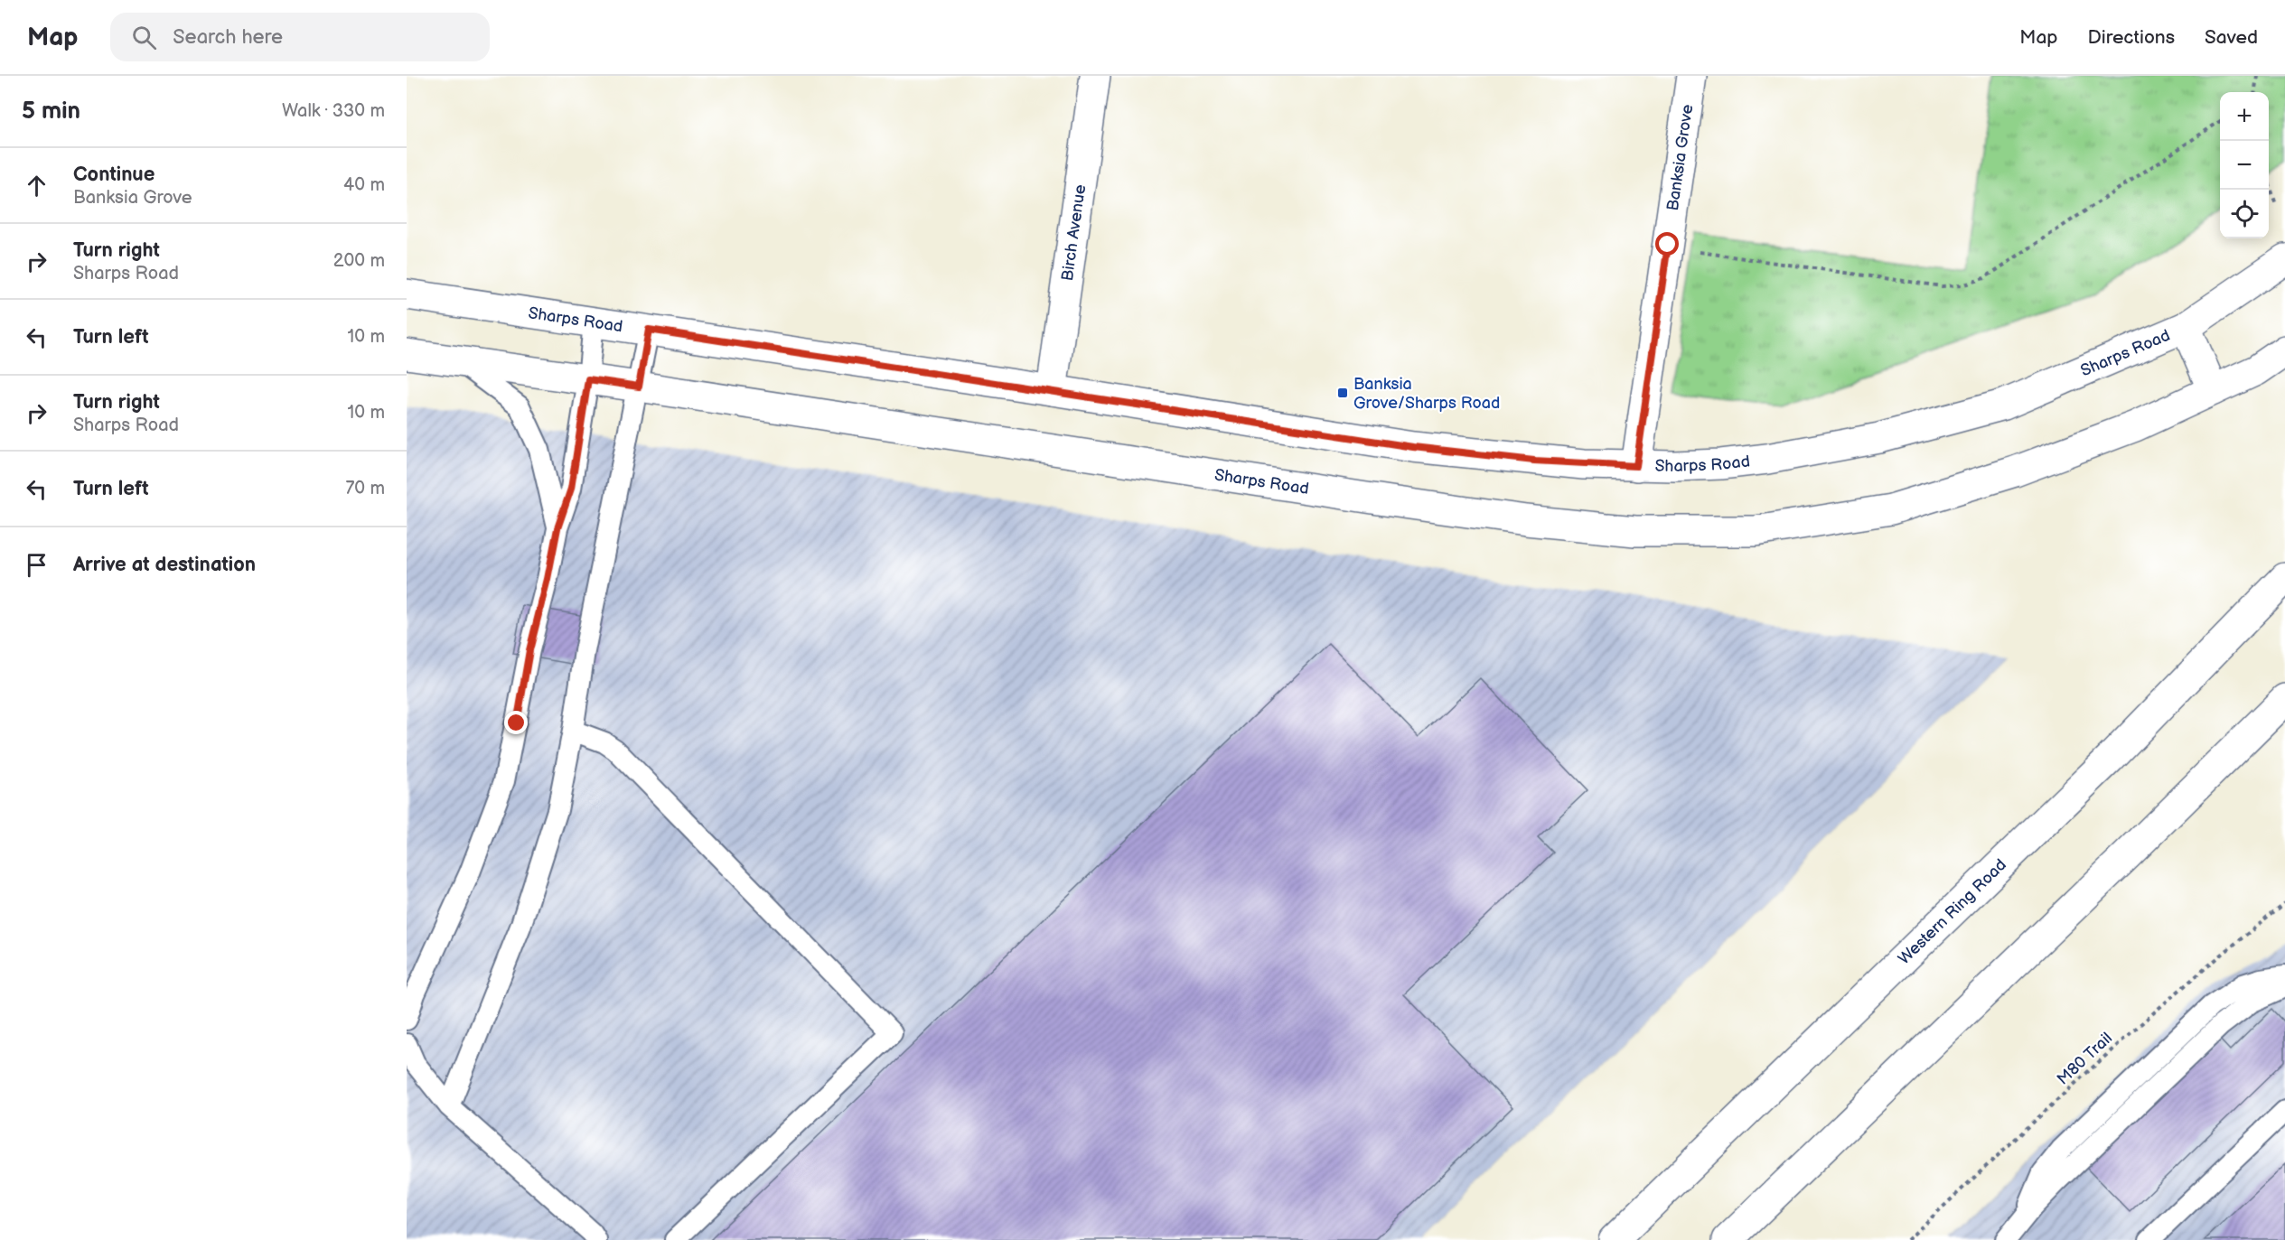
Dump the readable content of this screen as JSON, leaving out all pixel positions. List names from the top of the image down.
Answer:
{
  "streets": {
    "main road": [
      "Banksia Grove",
      "Birch Avenue",
      "Sharps Road",
      "Western Ring Road"
    ],
    "path": ["M80 Trail"]
  },
  "crossings": [
    ["Banksia Grove", "Sharps Road"],
    ["Birch Avenue", "Sharps Road"]
  ],
  "places": {
    "transit": ["Banksia Grove/Sharps Road"]
  },
  "page": {
    "header": "Map",
    "search": "Search here",
    "nav": ["Map", "Directions", "Saved"],
    "heading": ["5 min", "Walk · 330 m"],
    "map_buttons": ["+", "−"],
    "list": [
      ["Continue", "Banksia Grove", "40 m"],
      ["Turn right", "Sharps Road", "200 m"],
      ["Turn left", "10 m"],
      ["Turn right", "Sharps Road", "10 m"],
      ["Turn left", "70 m"],
      "Arrive at destination"
    ]
  }
}
